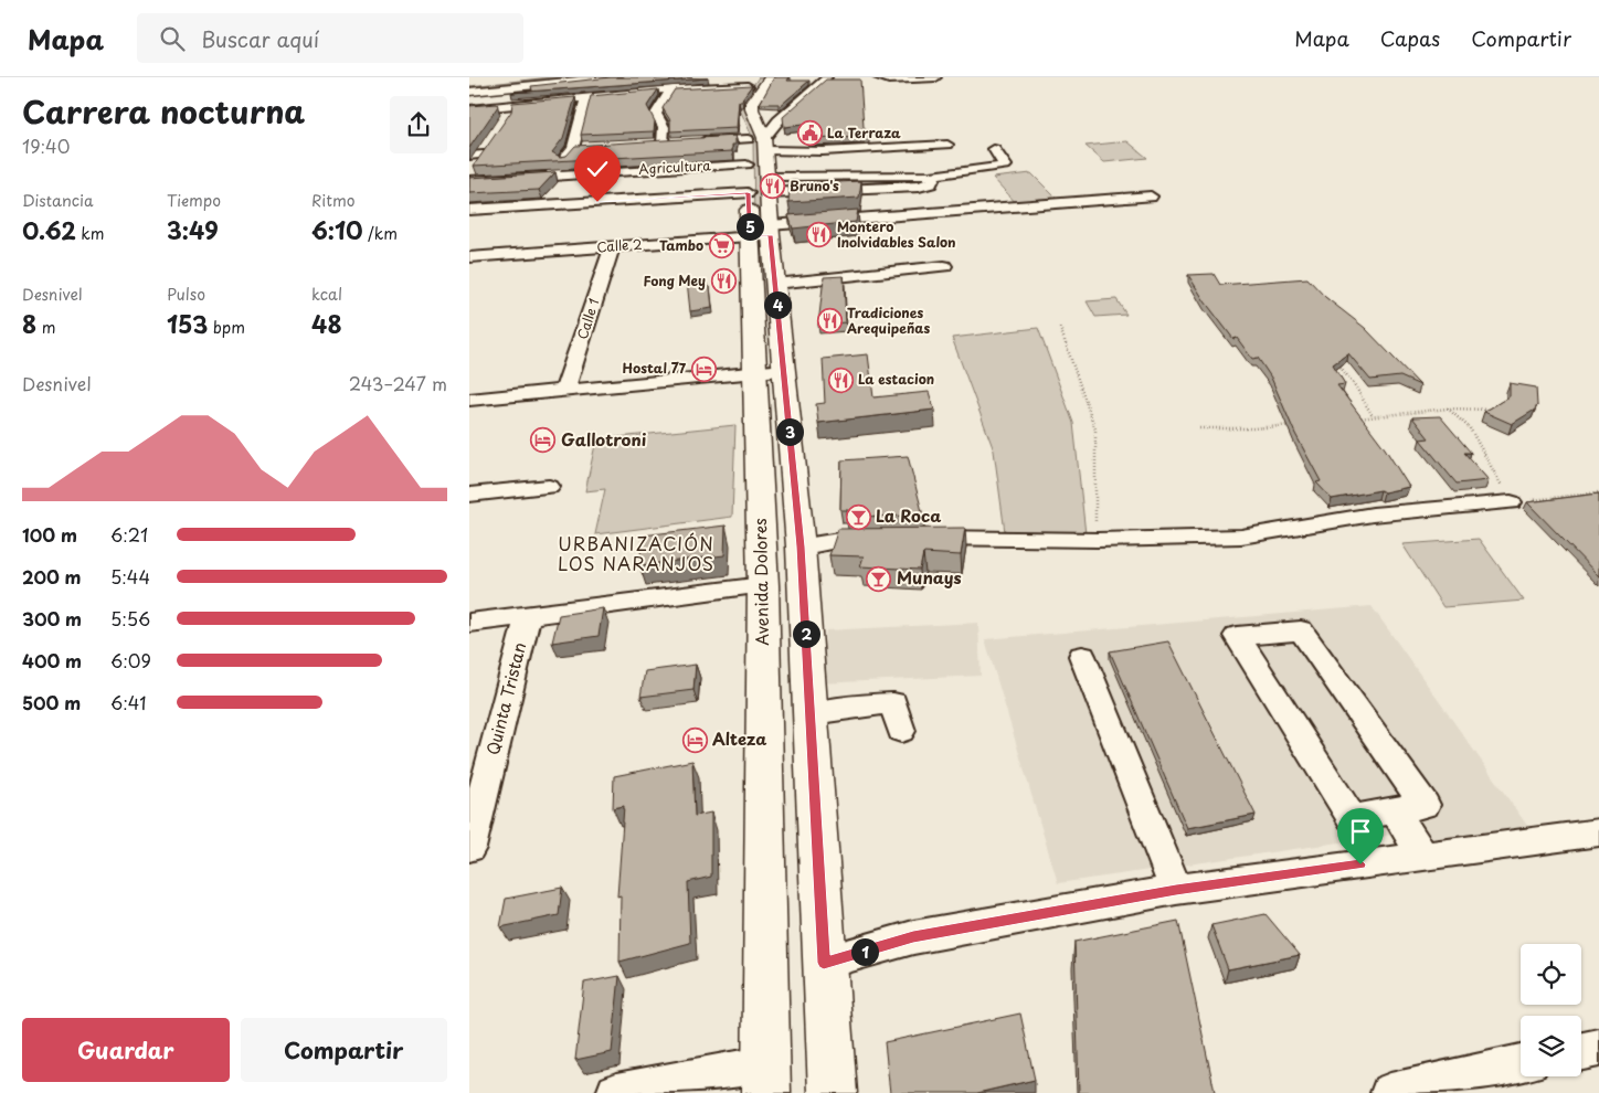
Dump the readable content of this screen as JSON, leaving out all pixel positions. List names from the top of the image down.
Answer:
{
  "streets": {
    "main road": ["Avenida Dolores"],
    "street": [
      "Agricultura",
      "Calle 2",
      "Calle 1",
      "Quinta Tristan"
    ]
  },
  "crossings": [
    ["Agricultura", "Avenida Dolores"],
    ["Calle 2", "Calle 1"],
    ["Calle 2", "Avenida Dolores"]
  ],
  "districts": ["URBANIZACIÓN LOS NARANJOS"],
  "places": {
    "public building": ["La Terraza"],
    "restaurant": [
      "Bruno's",
      "Montero Inolvidables Salon",
      "Fong Mey",
      "Tradiciones Arequipeñas",
      "La estacion"
    ],
    "supermarket": ["Tambo"],
    "hotel": ["Hostal 77", "Gallotroni", "Alteza"],
    "bar": ["La Roca", "Munays"]
  },
  "page": {
    "header": "Mapa",
    "search": "Buscar aquí",
    "nav": ["Mapa", "Capas", "Compartir"],
    "heading": ["Carrera nocturna", "19:40"],
    "stats": [
      ["Distancia", "0.62 km"],
      ["Tiempo", "3:49"],
      ["Ritmo", "6:10 /km"],
      ["Desnivel", "8 m"],
      ["Pulso", "153 bpm"],
      ["kcal", "48"]
    ],
    "pins": [
      "5",
      "4",
      "3",
      "2",
      "1"
    ],
    "chart": ["Desnivel", "243–247 m"],
    "list": [
      {
        "name": "100 m",
        "note": "6:21"
      },
      {
        "name": "200 m",
        "note": "5:44"
      },
      {
        "name": "300 m",
        "note": "5:56"
      },
      {
        "name": "400 m",
        "note": "6:09"
      },
      {
        "name": "500 m",
        "note": "6:41"
      }
    ],
    "buttons": ["Guardar", "Compartir"]
  }
}
